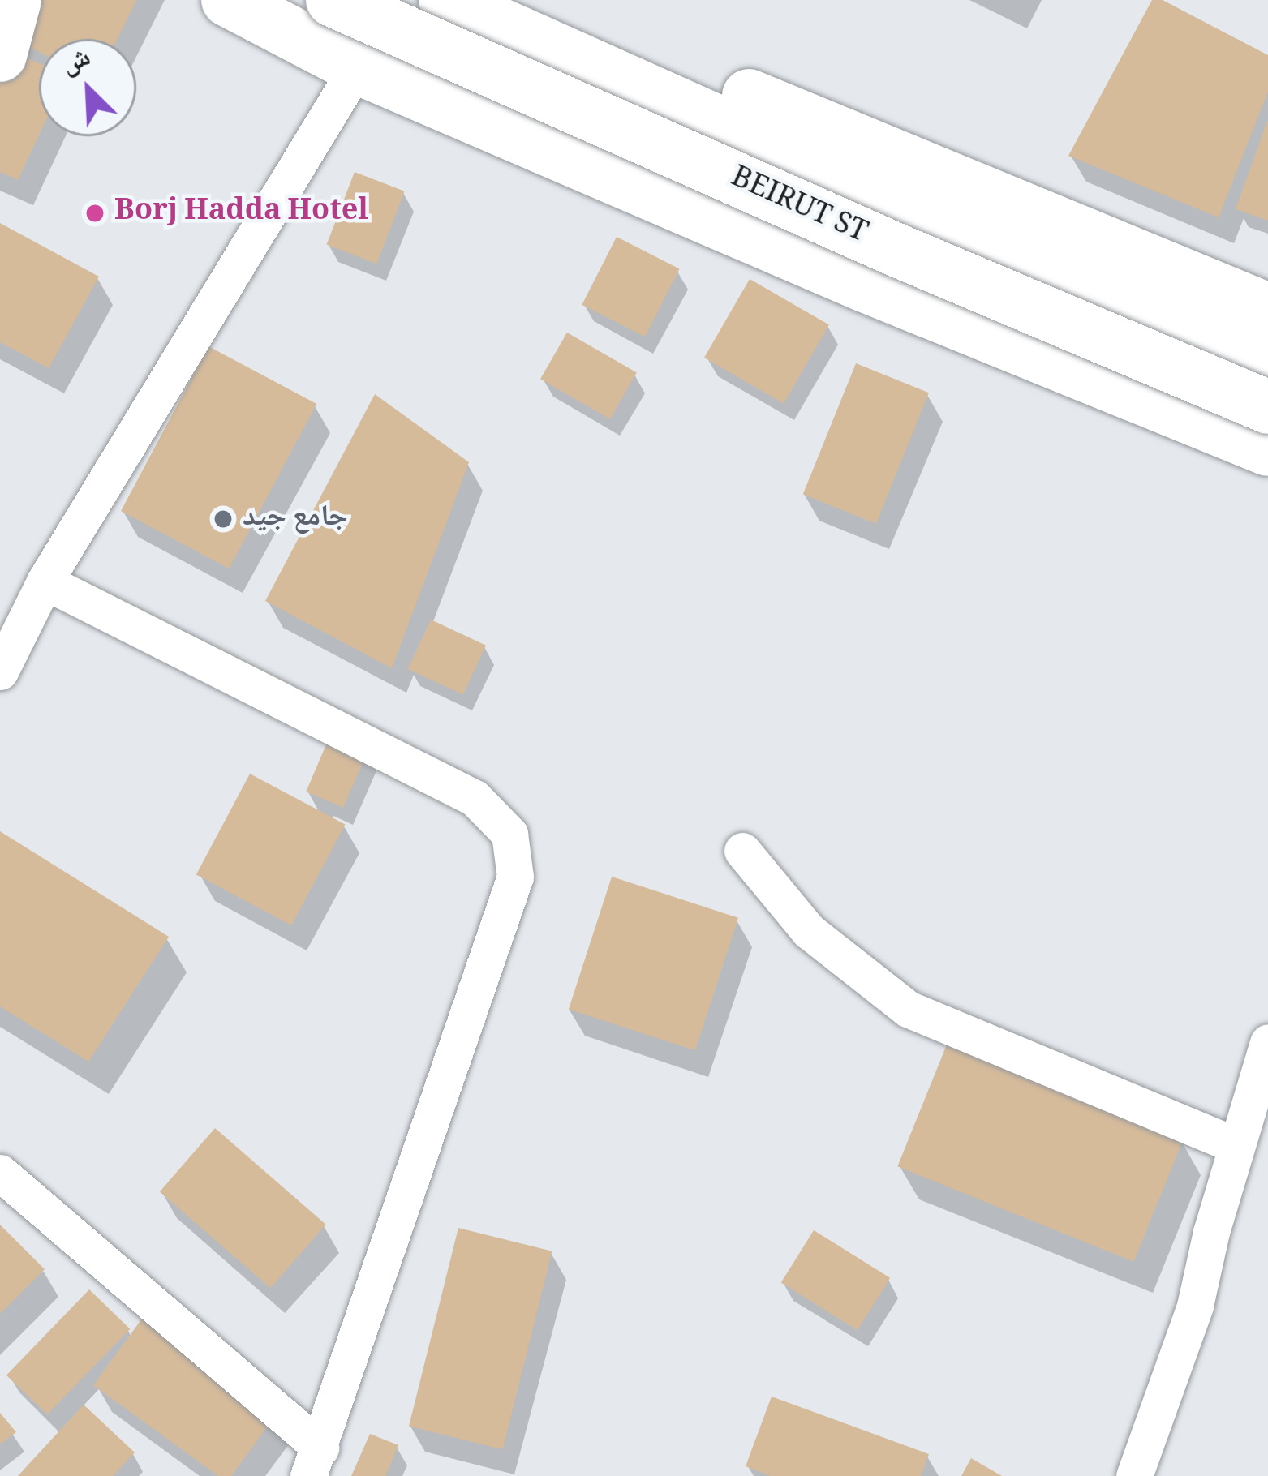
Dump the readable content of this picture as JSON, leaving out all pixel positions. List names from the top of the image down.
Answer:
{
  "streets": {
    "street": ["BEIRUT ST"]
  },
  "places": ["Borj Hadda Hotel", "جامع جيد"],
  "north": "top left"
}
